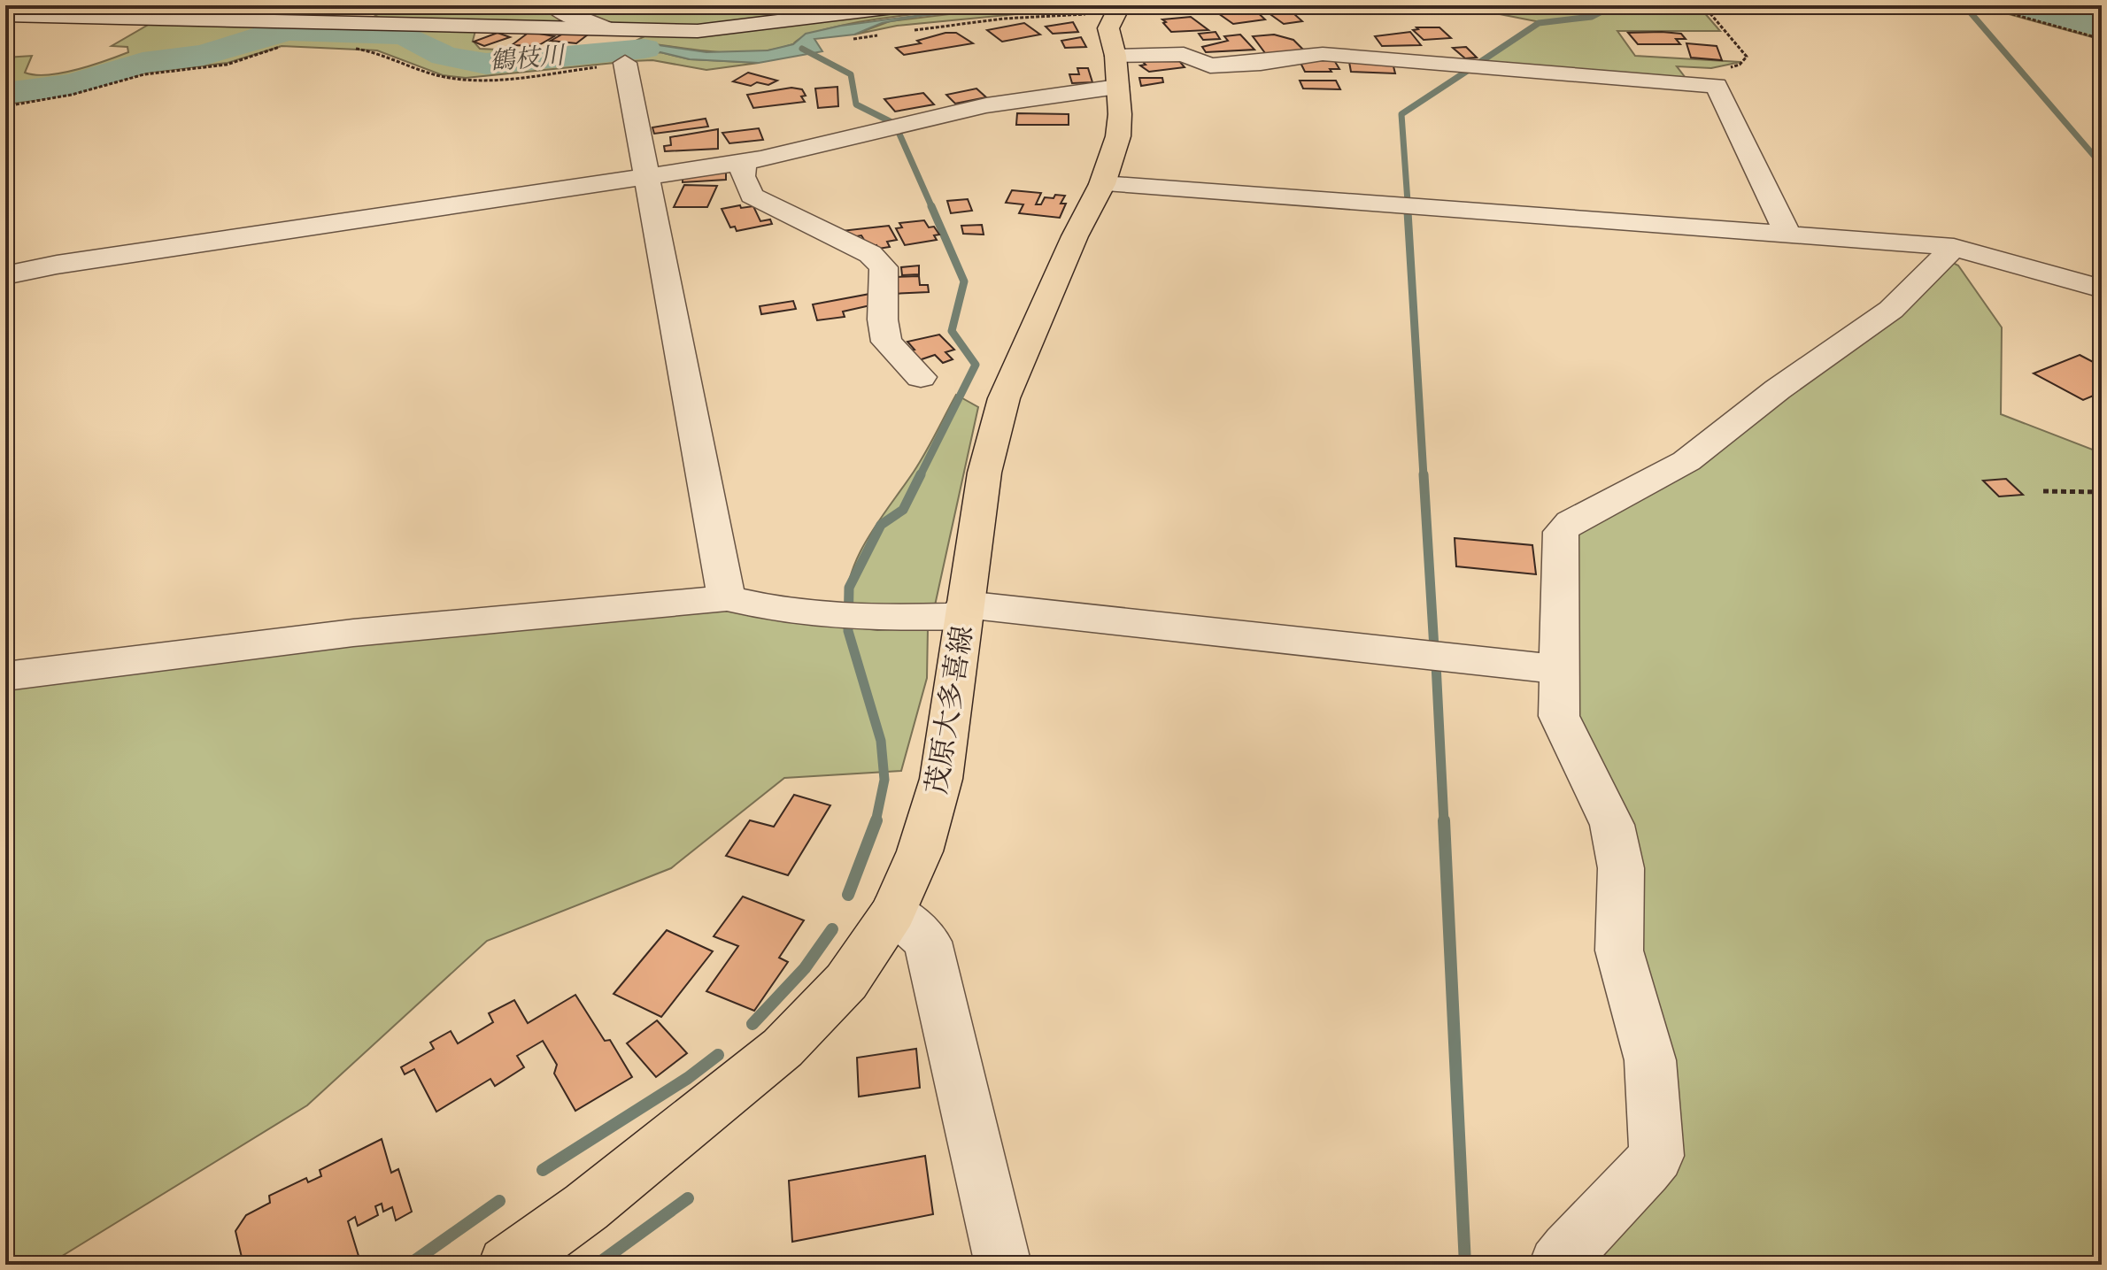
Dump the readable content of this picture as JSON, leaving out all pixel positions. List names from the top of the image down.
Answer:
{
  "streets": {
    "main road": ["茂原大多喜線"]
  },
  "water": ["鶴枝川"]
}
